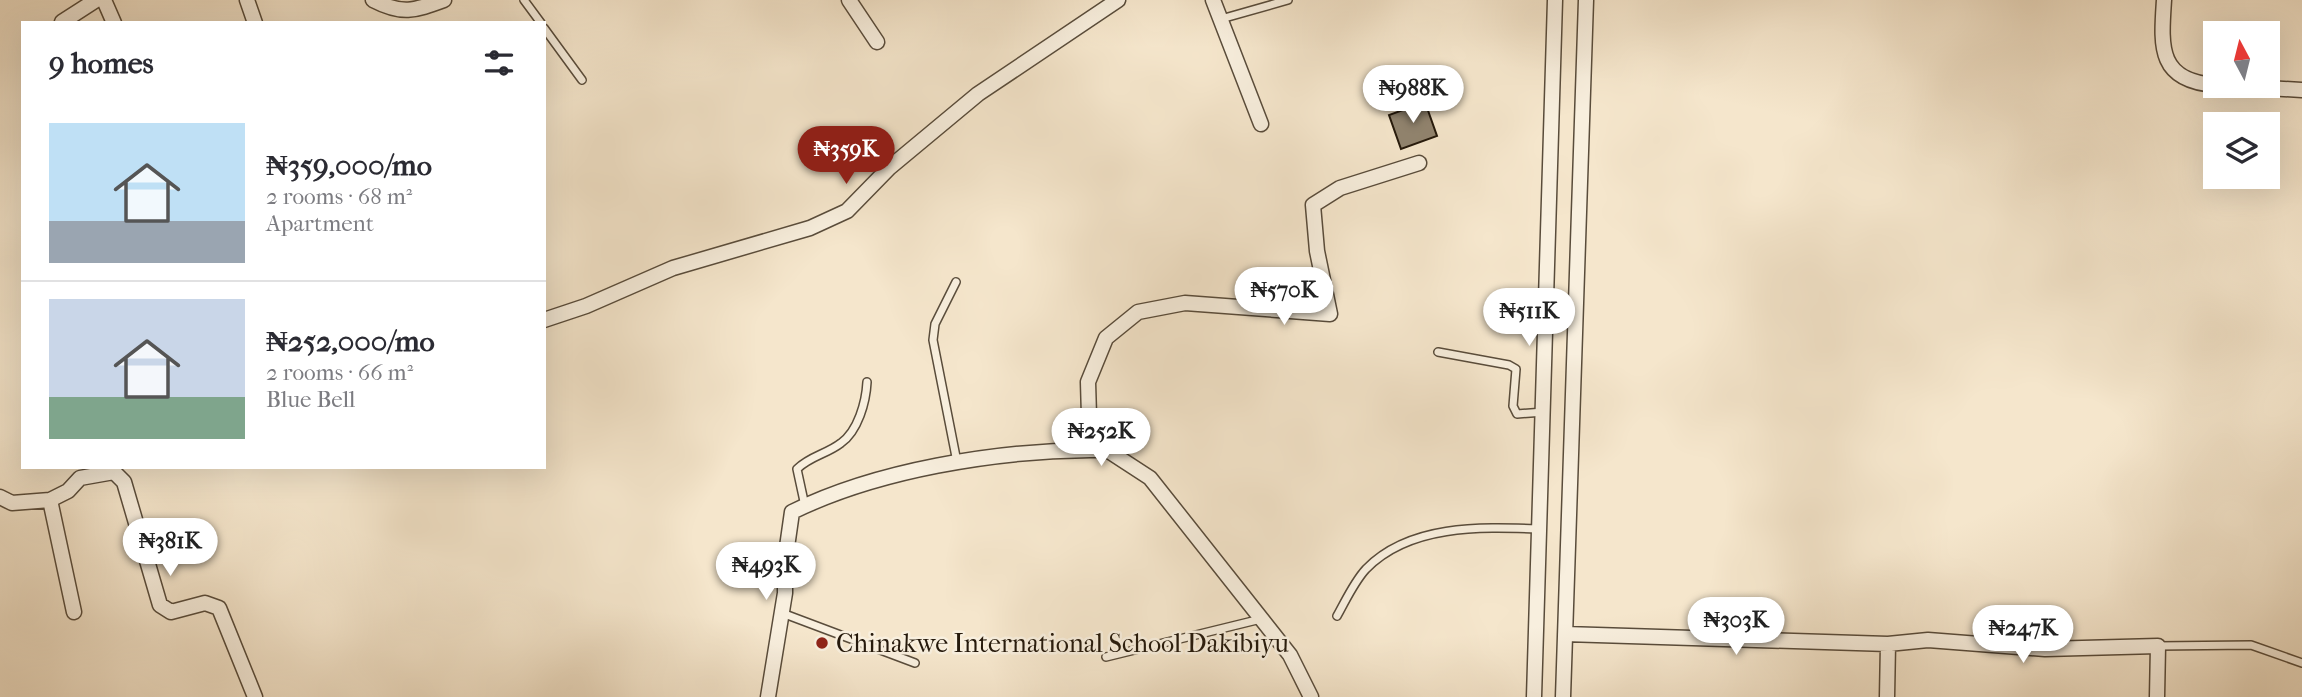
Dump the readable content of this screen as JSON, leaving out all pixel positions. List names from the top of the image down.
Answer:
{
  "places": ["Chinakwe International School Dakibiyu"],
  "north": "top",
  "page": {
    "heading": "9 homes",
    "price": [
      "₦988K",
      "₦359K",
      "₦570K",
      "₦511K",
      "₦252K",
      "₦381K",
      "₦493K",
      "₦303K",
      "₦247K"
    ],
    "list": [
      {
        "name": "₦359,000/mo",
        "note": "2 rooms · 68 m² · Apartment"
      },
      {
        "name": "₦252,000/mo",
        "note": "2 rooms · 66 m² · Blue Bell"
      }
    ]
  }
}
